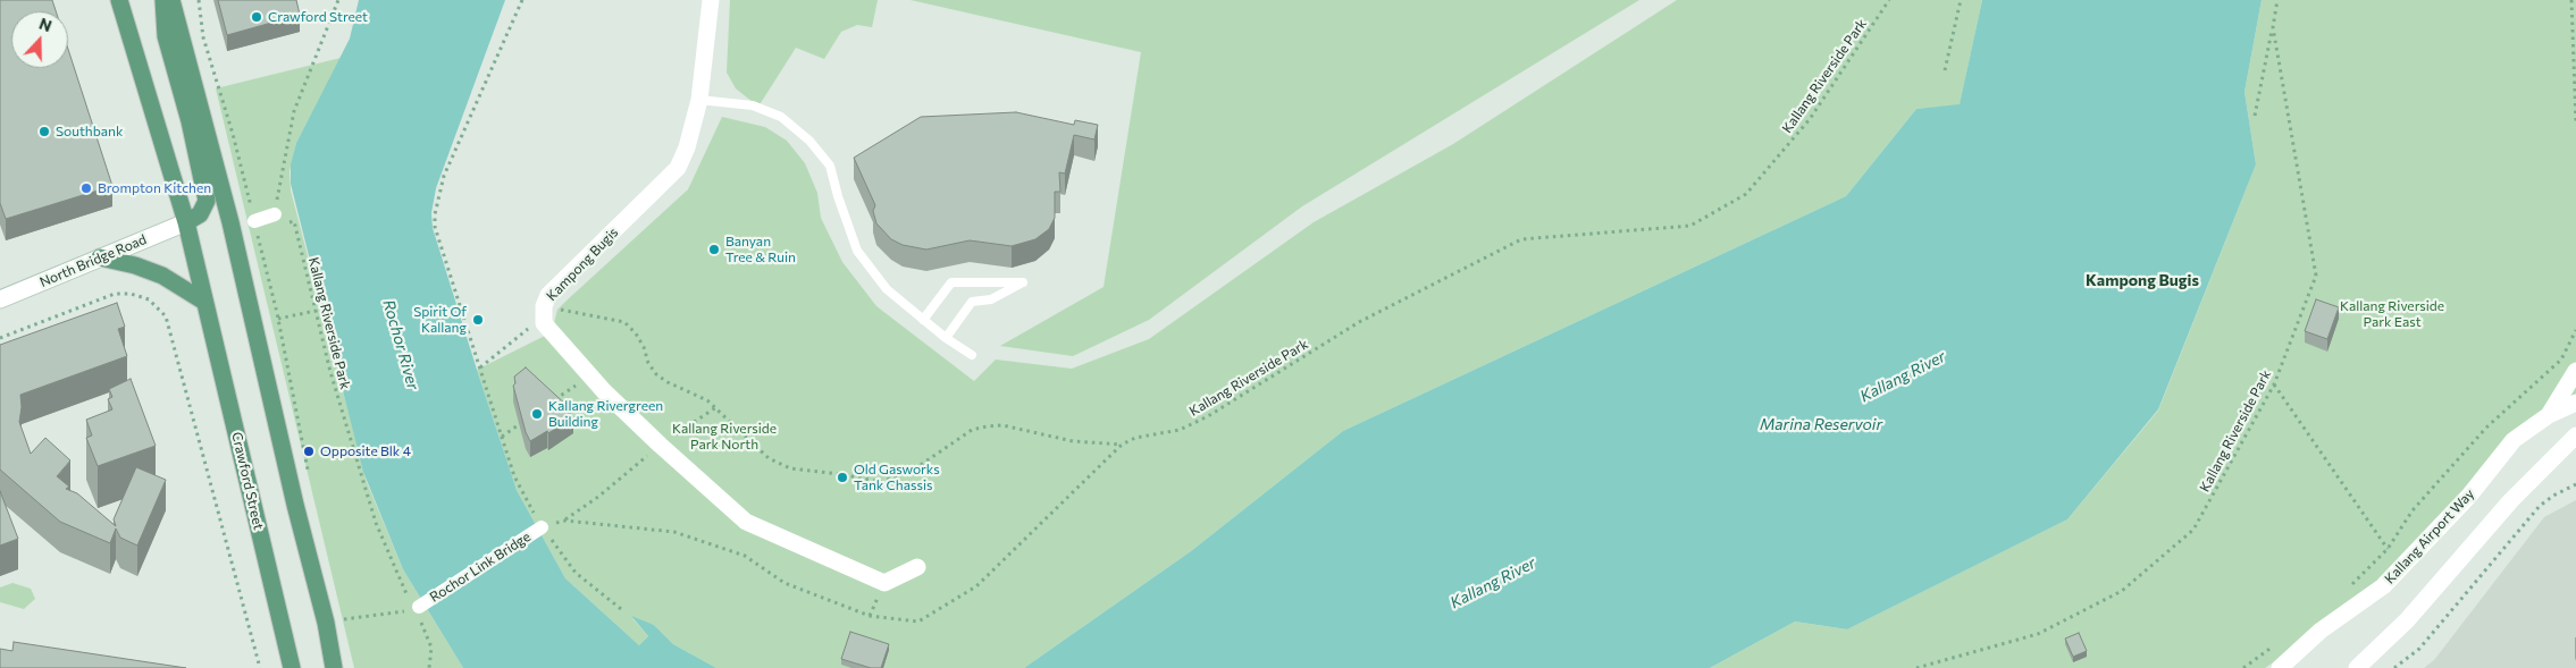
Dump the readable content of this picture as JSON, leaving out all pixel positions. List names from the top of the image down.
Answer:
{
  "streets": {
    "main road": ["Crawford Street"],
    "street": [
      "North Bridge Road",
      "Kampong Bugis",
      "Kallang Airport Way",
      "Rochor Link Bridge"
    ],
    "path": ["Kallang Riverside Park"]
  },
  "crossings": [
    ["Kallang Riverside Park", "Rochor Link Bridge"],
    ["North Bridge Road", "Crawford Street"]
  ],
  "districts": ["Kampong Bugis"],
  "water": ["Rochor River", "Kallang River", "Marina Reservoir"],
  "parks": ["Kallang Riverside Park East", "Kallang Riverside Park North"],
  "places": [
    "Crawford Street",
    "Southbank",
    "Brompton Kitchen",
    "Banyan Tree & Ruin",
    "Spirit Of Kallang",
    "Kallang Rivergreen Building",
    "Opposite Blk 4",
    "Old Gasworks Tank Chassis"
  ],
  "north": "top"
}
